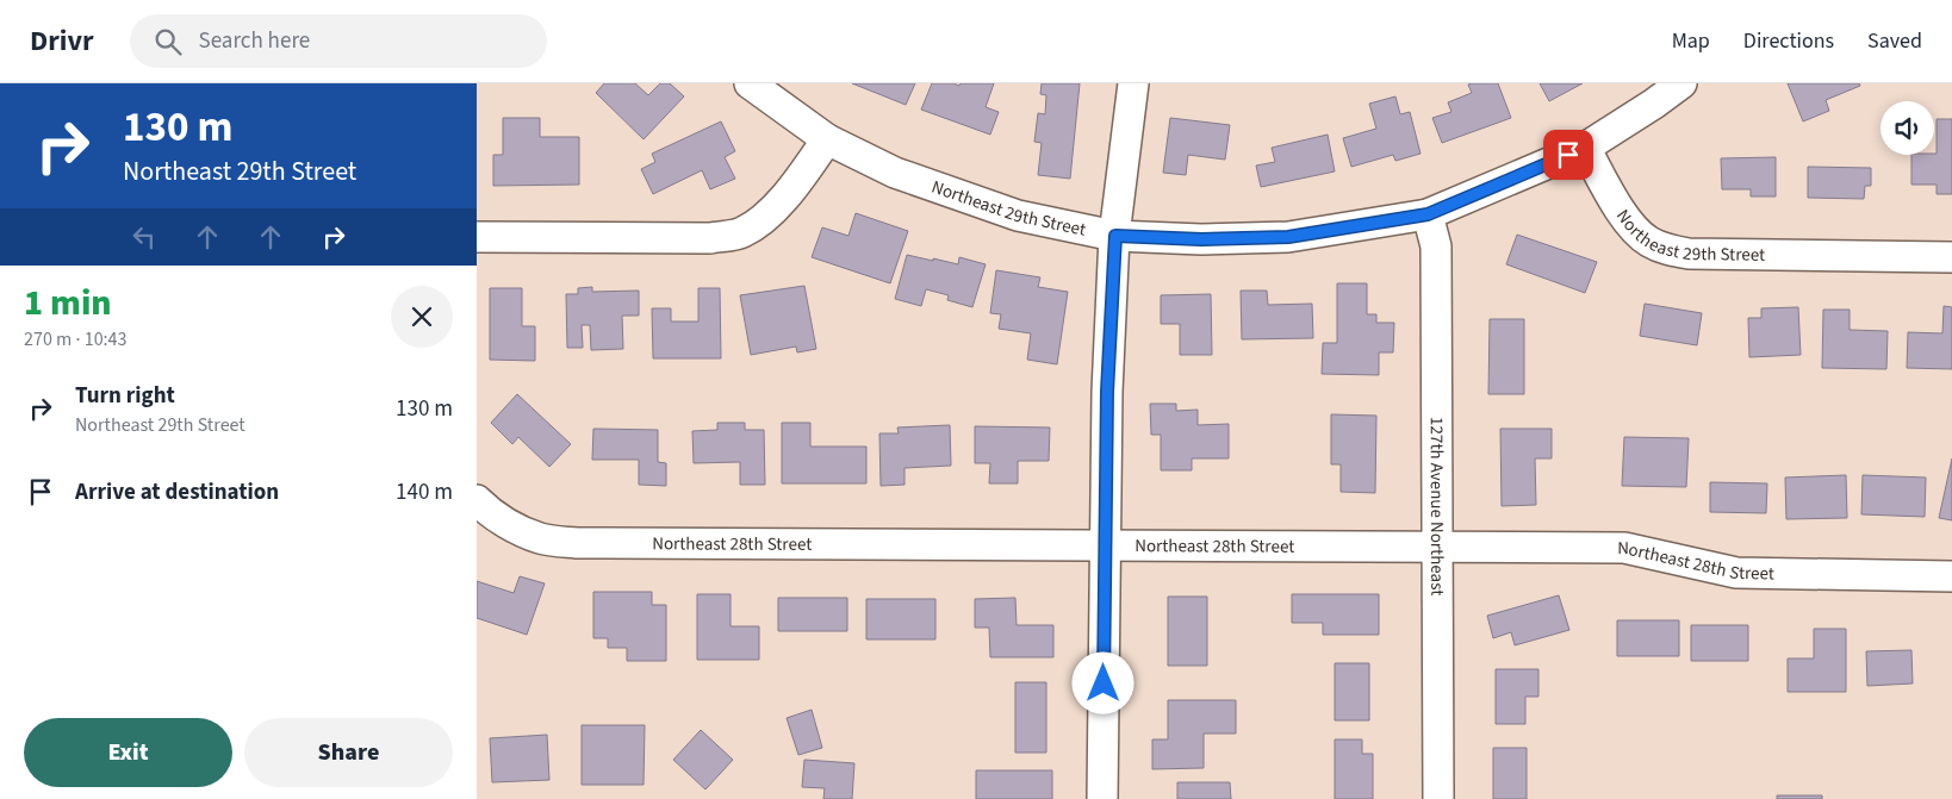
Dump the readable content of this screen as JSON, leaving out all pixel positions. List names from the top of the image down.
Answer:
{
  "streets": {
    "street": ["Northeast 29th Street", "127th Avenue Northeast", "Northeast 28th Street"]
  },
  "crossings": [
    ["Northeast 29th Street", "127th Avenue Northeast"],
    ["127th Avenue Northeast", "Northeast 28th Street"]
  ],
  "page": {
    "header": "Drivr",
    "search": "Search here",
    "nav": ["Map", "Directions", "Saved"],
    "turn": ["130 m", "Northeast 29th Street"],
    "heading": ["1 min", "270 m · 10:43"],
    "list": [
      {
        "name": "Turn right",
        "note": "Northeast 29th Street",
        "value": "130 m"
      },
      {
        "name": "Arrive at destination",
        "value": "140 m"
      }
    ],
    "buttons": ["Exit", "Share"]
  }
}
